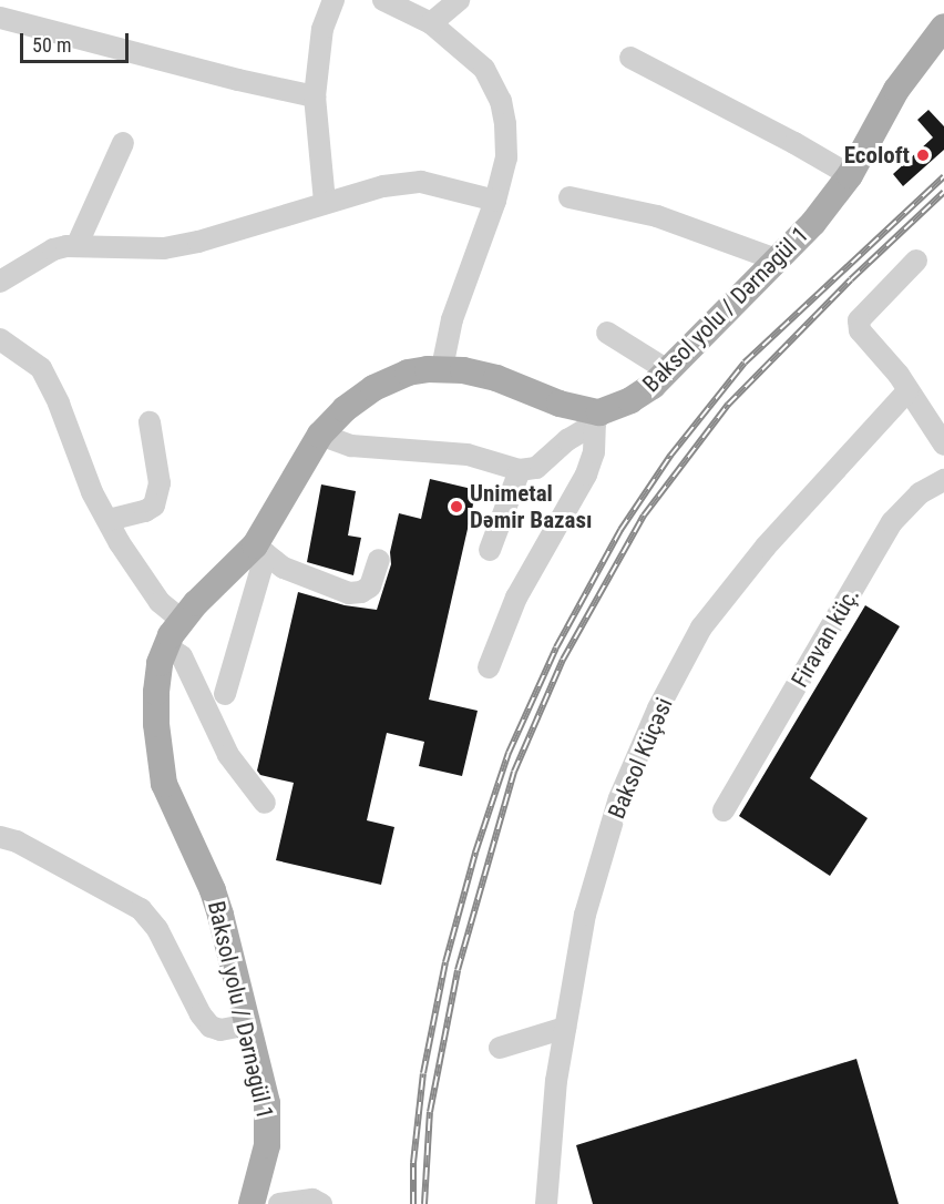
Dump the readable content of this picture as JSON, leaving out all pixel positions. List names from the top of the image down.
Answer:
{
  "streets": {
    "main road": ["Baksol yolu / Dərnəgül 1"],
    "street": ["Firavan küç.", "Baksol Küçəsi"]
  },
  "places": ["Ecoloft", "Unimetal Dəmir Bazası"],
  "scale_bar": "50 m"
}
